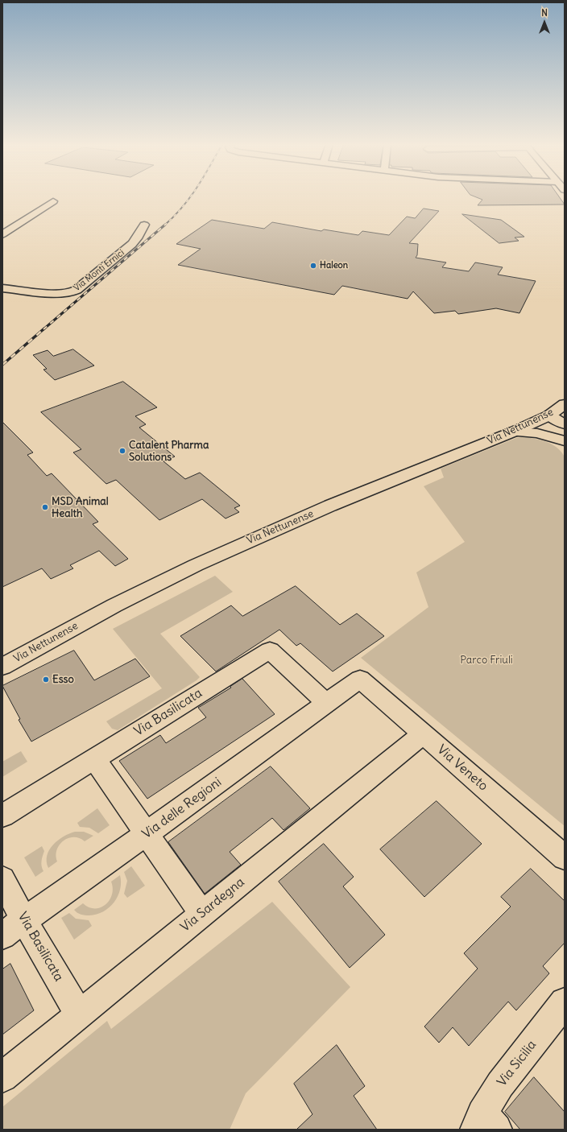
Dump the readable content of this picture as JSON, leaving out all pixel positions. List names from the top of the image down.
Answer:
{
  "streets": {
    "street": [
      "Via Monti Ernici",
      "Via Nettunense",
      "Via Basilicata",
      "Via Veneto",
      "Via delle Regioni",
      "Via Sardegna",
      "Via Sicilia"
    ]
  },
  "crossings": [
    ["Via Basilicata", "Via delle Regioni"],
    ["Via Basilicata", "Via Sardegna"],
    ["Via Veneto", "Via delle Regioni"],
    ["Via Veneto", "Via Sardegna"]
  ],
  "parks": ["Parco Friuli"],
  "places": [
    "Haleon",
    "Catalent Pharma Solutions",
    "MSD Animal Health",
    "Esso"
  ],
  "north": "top"
}
